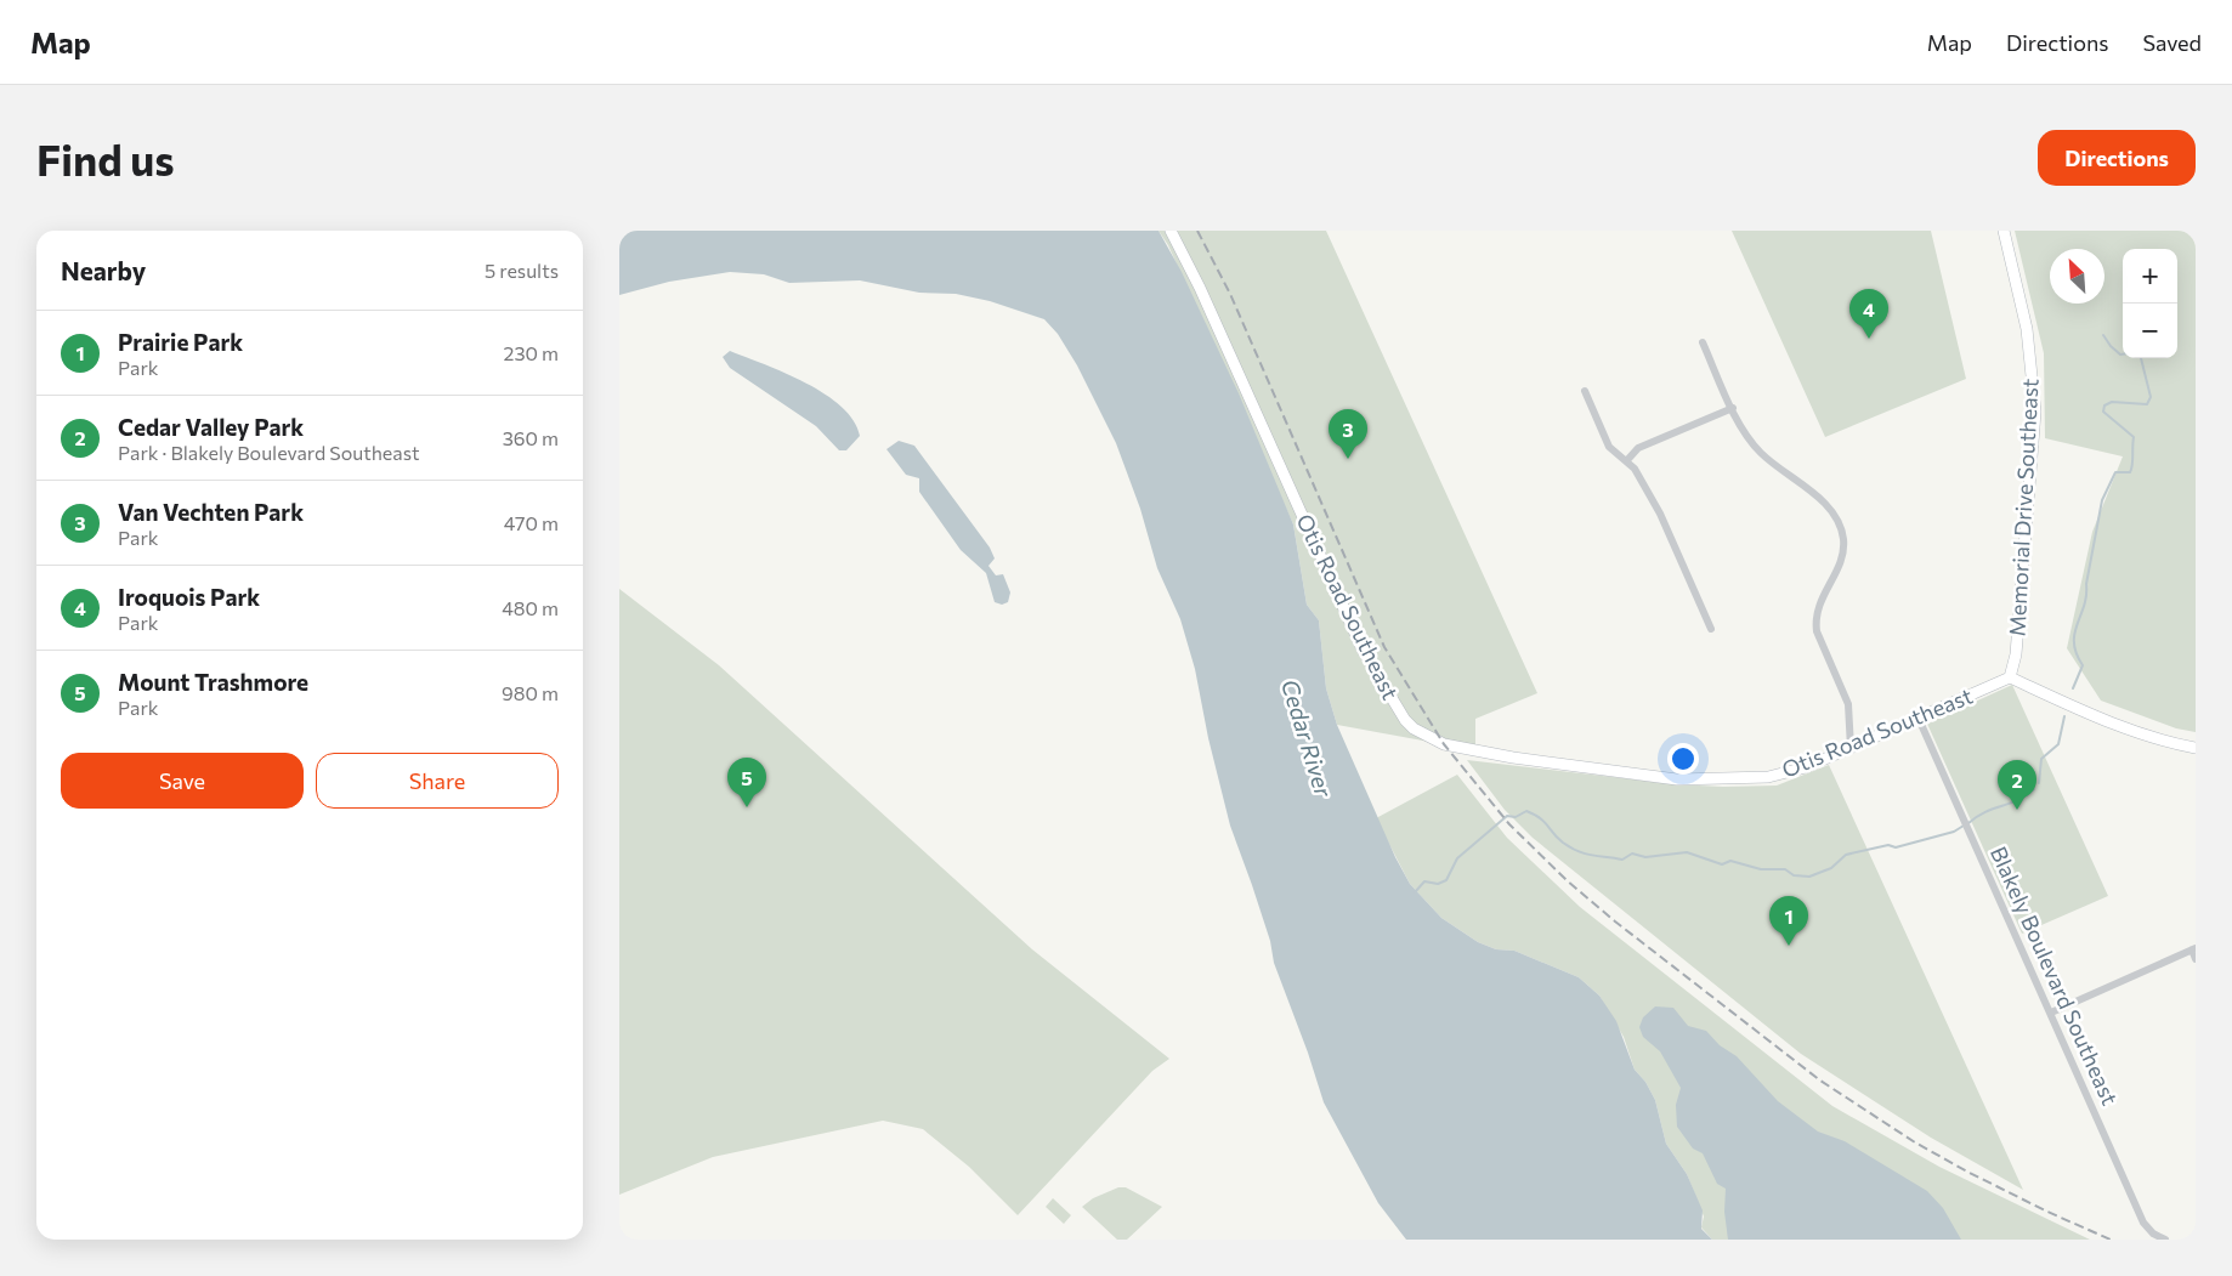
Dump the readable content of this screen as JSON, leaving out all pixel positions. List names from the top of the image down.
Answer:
{
  "streets": {
    "street": ["Memorial Drive Southeast", "Otis Road Southeast", "Blakely Boulevard Southeast"]
  },
  "crossings": [
    ["Memorial Drive Southeast", "Otis Road Southeast"],
    ["Otis Road Southeast", "Blakely Boulevard Southeast"]
  ],
  "water": ["Cedar River"],
  "north": "top left",
  "page": {
    "header": "Map",
    "nav": ["Map", "Directions", "Saved"],
    "buttons": [
      "Directions",
      ["Save", "Share"]
    ],
    "title": "Find us",
    "heading": ["Nearby", "5 results"],
    "map_buttons": ["+", "−"],
    "pins": [
      "4",
      "3",
      "5",
      "2",
      "1"
    ],
    "list": [
      {
        "mark": "1",
        "name": "Prairie Park",
        "note": "Park",
        "value": "230 m"
      },
      {
        "mark": "2",
        "name": "Cedar Valley Park",
        "note": "Park · Blakely Boulevard Southeast",
        "value": "360 m"
      },
      {
        "mark": "3",
        "name": "Van Vechten Park",
        "note": "Park",
        "value": "470 m"
      },
      {
        "mark": "4",
        "name": "Iroquois Park",
        "note": "Park",
        "value": "480 m"
      },
      {
        "mark": "5",
        "name": "Mount Trashmore",
        "note": "Park",
        "value": "980 m"
      }
    ]
  }
}
